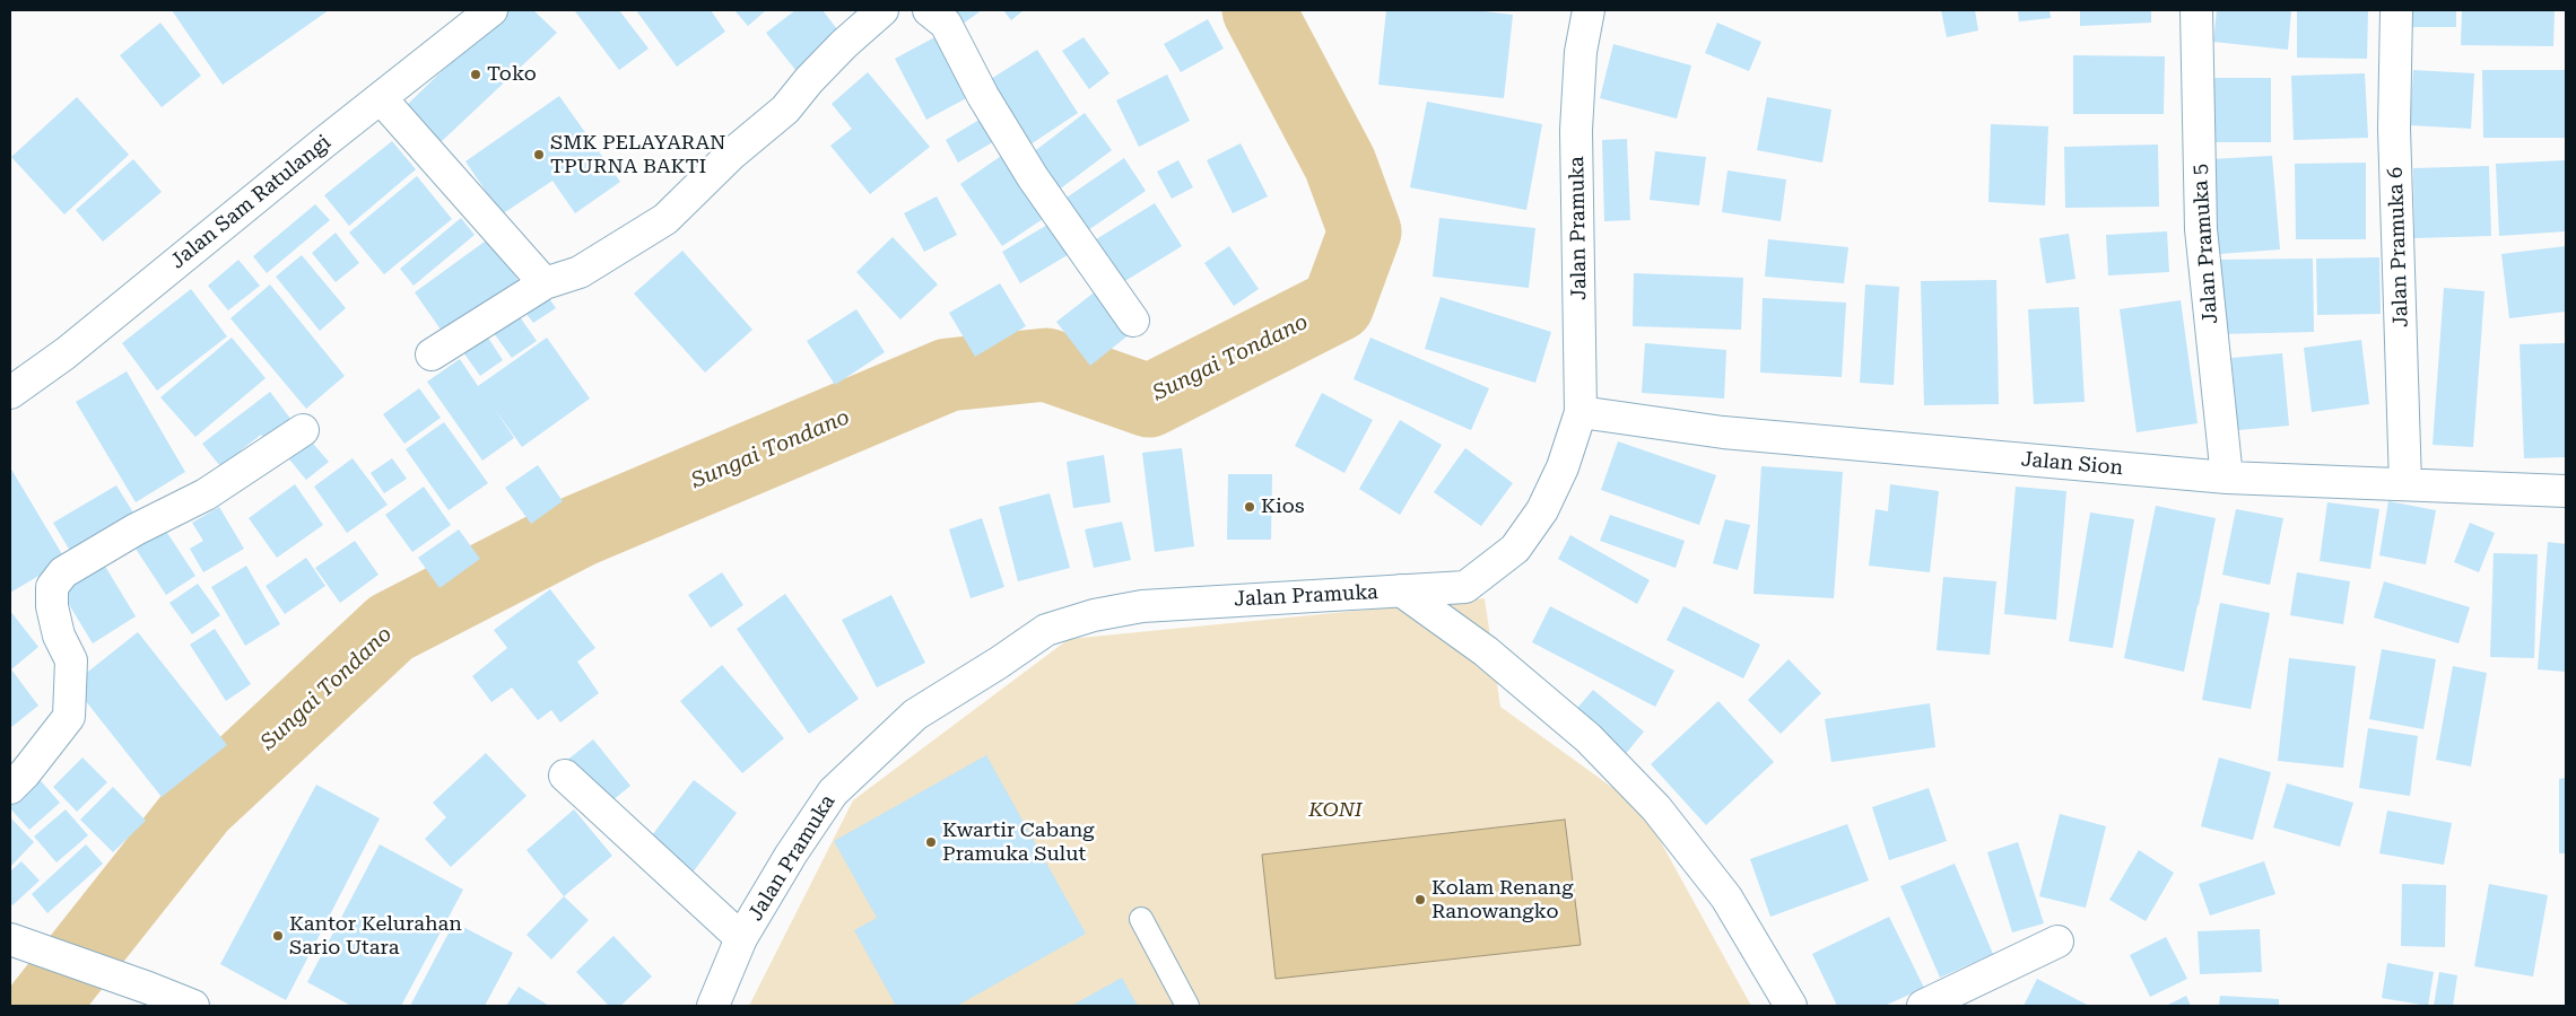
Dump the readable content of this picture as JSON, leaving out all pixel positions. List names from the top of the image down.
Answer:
{
  "streets": {
    "street": [
      "Jalan Sam Ratulangi",
      "Jalan Pramuka",
      "Jalan Pramuka 5",
      "Jalan Pramuka 6",
      "Jalan Sion"
    ]
  },
  "crossings": [
    ["Jalan Pramuka", "Jalan Sion"],
    ["Jalan Pramuka 5", "Jalan Sion"],
    ["Jalan Pramuka 6", "Jalan Sion"]
  ],
  "water": ["Sungai Tondano"],
  "parks": ["KONI"],
  "places": [
    "Toko",
    "SMK PELAYARAN TPURNA BAKTI",
    "Kios",
    "Kwartir Cabang Pramuka Sulut",
    "Kolam Renang Ranowangko",
    "Kantor Kelurahan Sario Utara"
  ]
}
